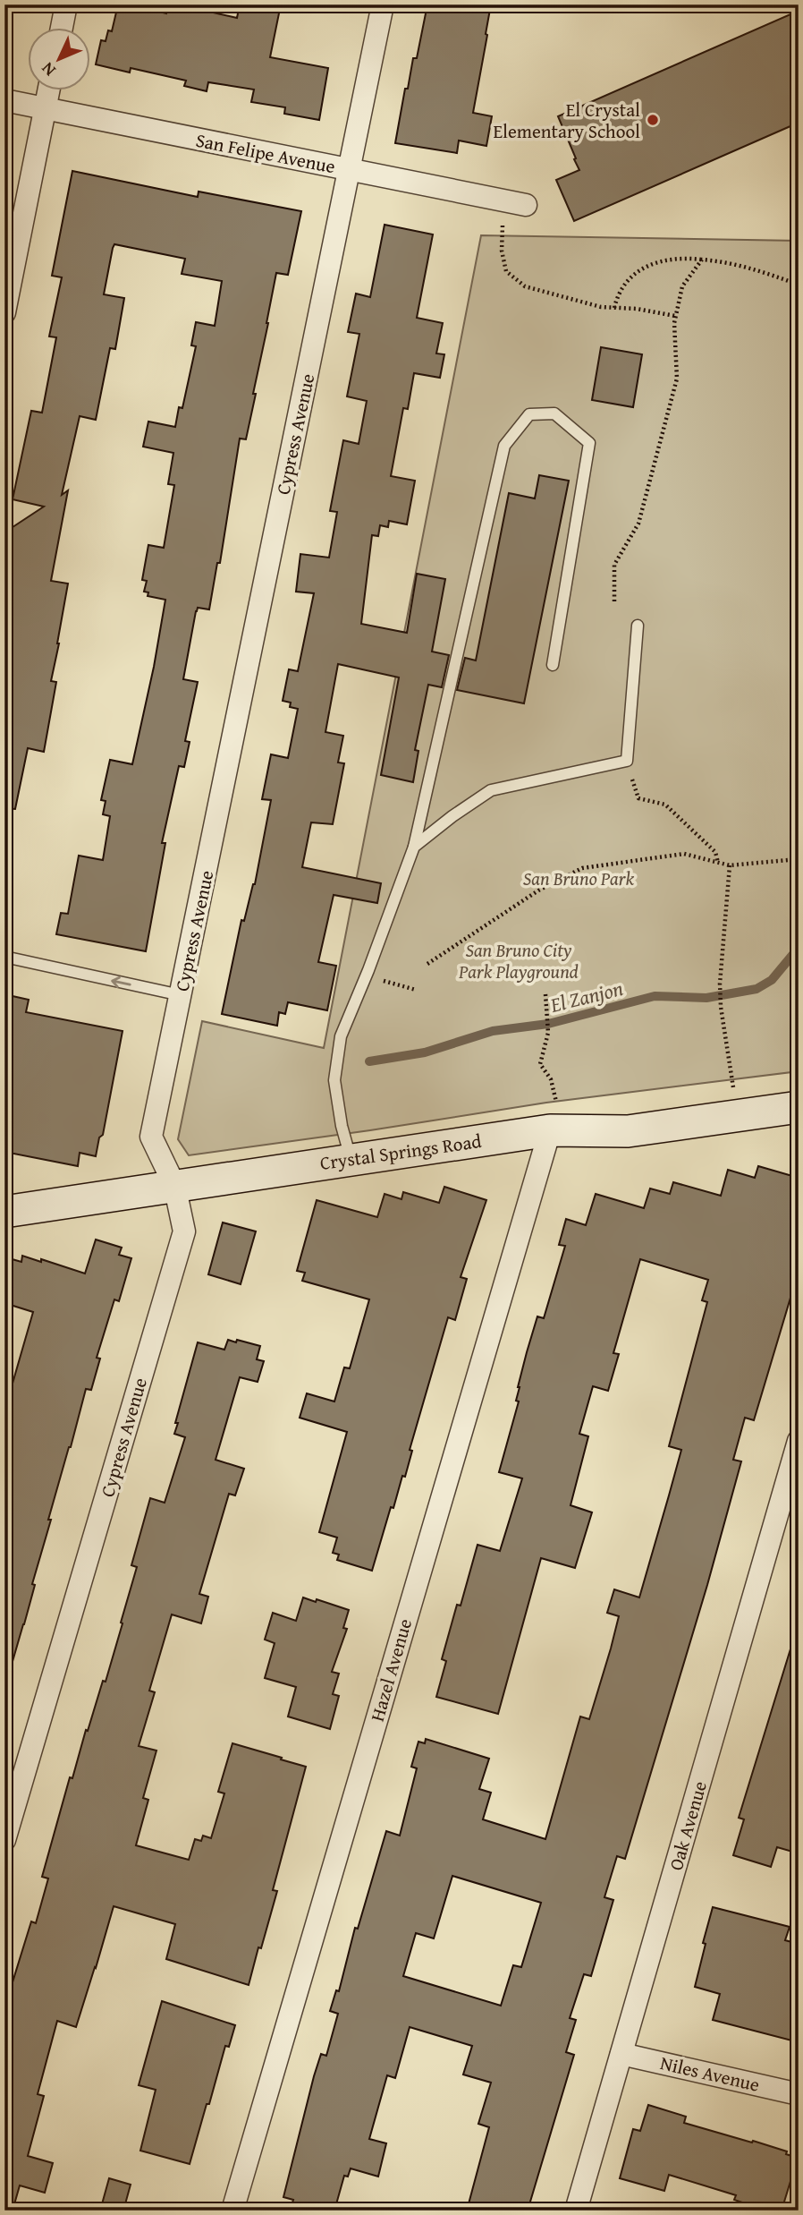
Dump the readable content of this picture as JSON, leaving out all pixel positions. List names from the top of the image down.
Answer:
{
  "streets": {
    "main road": ["Crystal Springs Road"],
    "street": [
      "San Felipe Avenue",
      "Cypress Avenue",
      "Hazel Avenue",
      "Oak Avenue",
      "Niles Avenue"
    ]
  },
  "crossings": [
    ["San Felipe Avenue", "Cypress Avenue"],
    ["Cypress Avenue", "Crystal Springs Road"],
    ["Crystal Springs Road", "Hazel Avenue"],
    ["Oak Avenue", "Niles Avenue"]
  ],
  "water": ["El Zanjon"],
  "parks": ["San Bruno Park", "San Bruno City Park Playground"],
  "places": ["El Crystal Elementary School"],
  "north": "bottom left"
}
